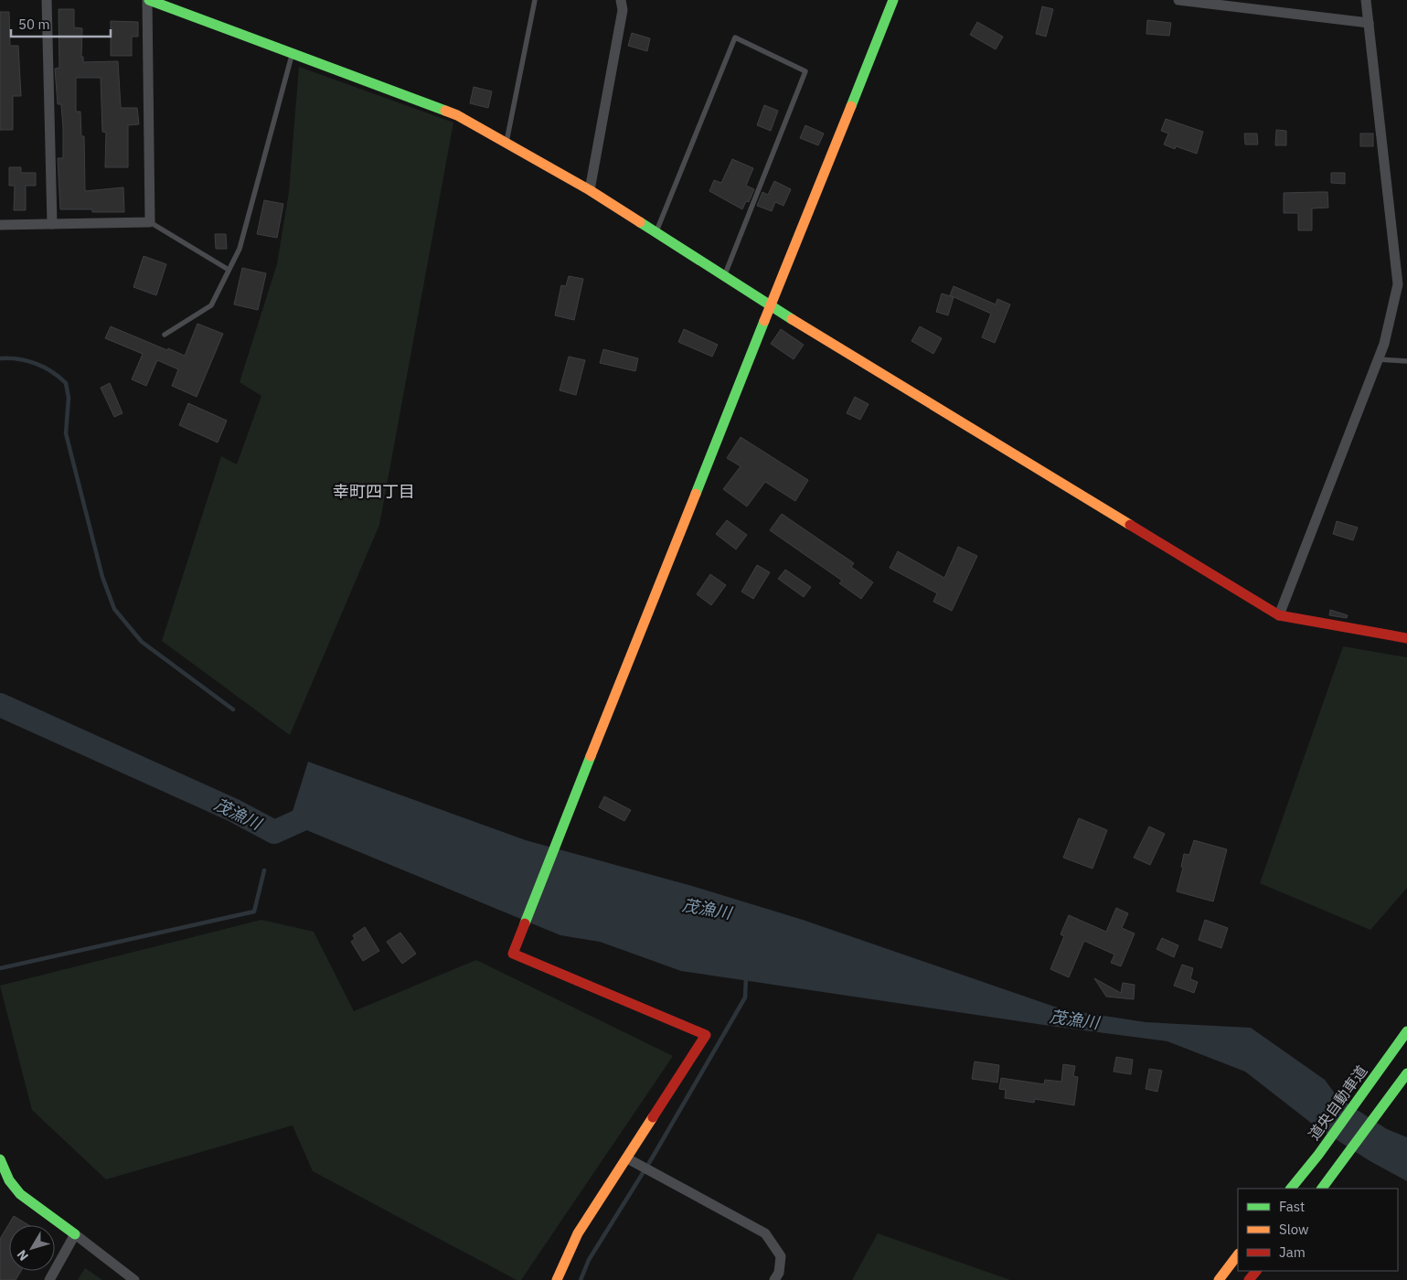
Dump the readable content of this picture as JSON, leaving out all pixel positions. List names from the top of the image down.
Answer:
{
  "streets": {
    "main road": ["道央自動車道"]
  },
  "districts": ["幸町四丁目"],
  "water": ["茂漁川"],
  "legend": ["Fast", "Slow", "Jam"],
  "scale_bar": "50 m",
  "north": "bottom left"
}
